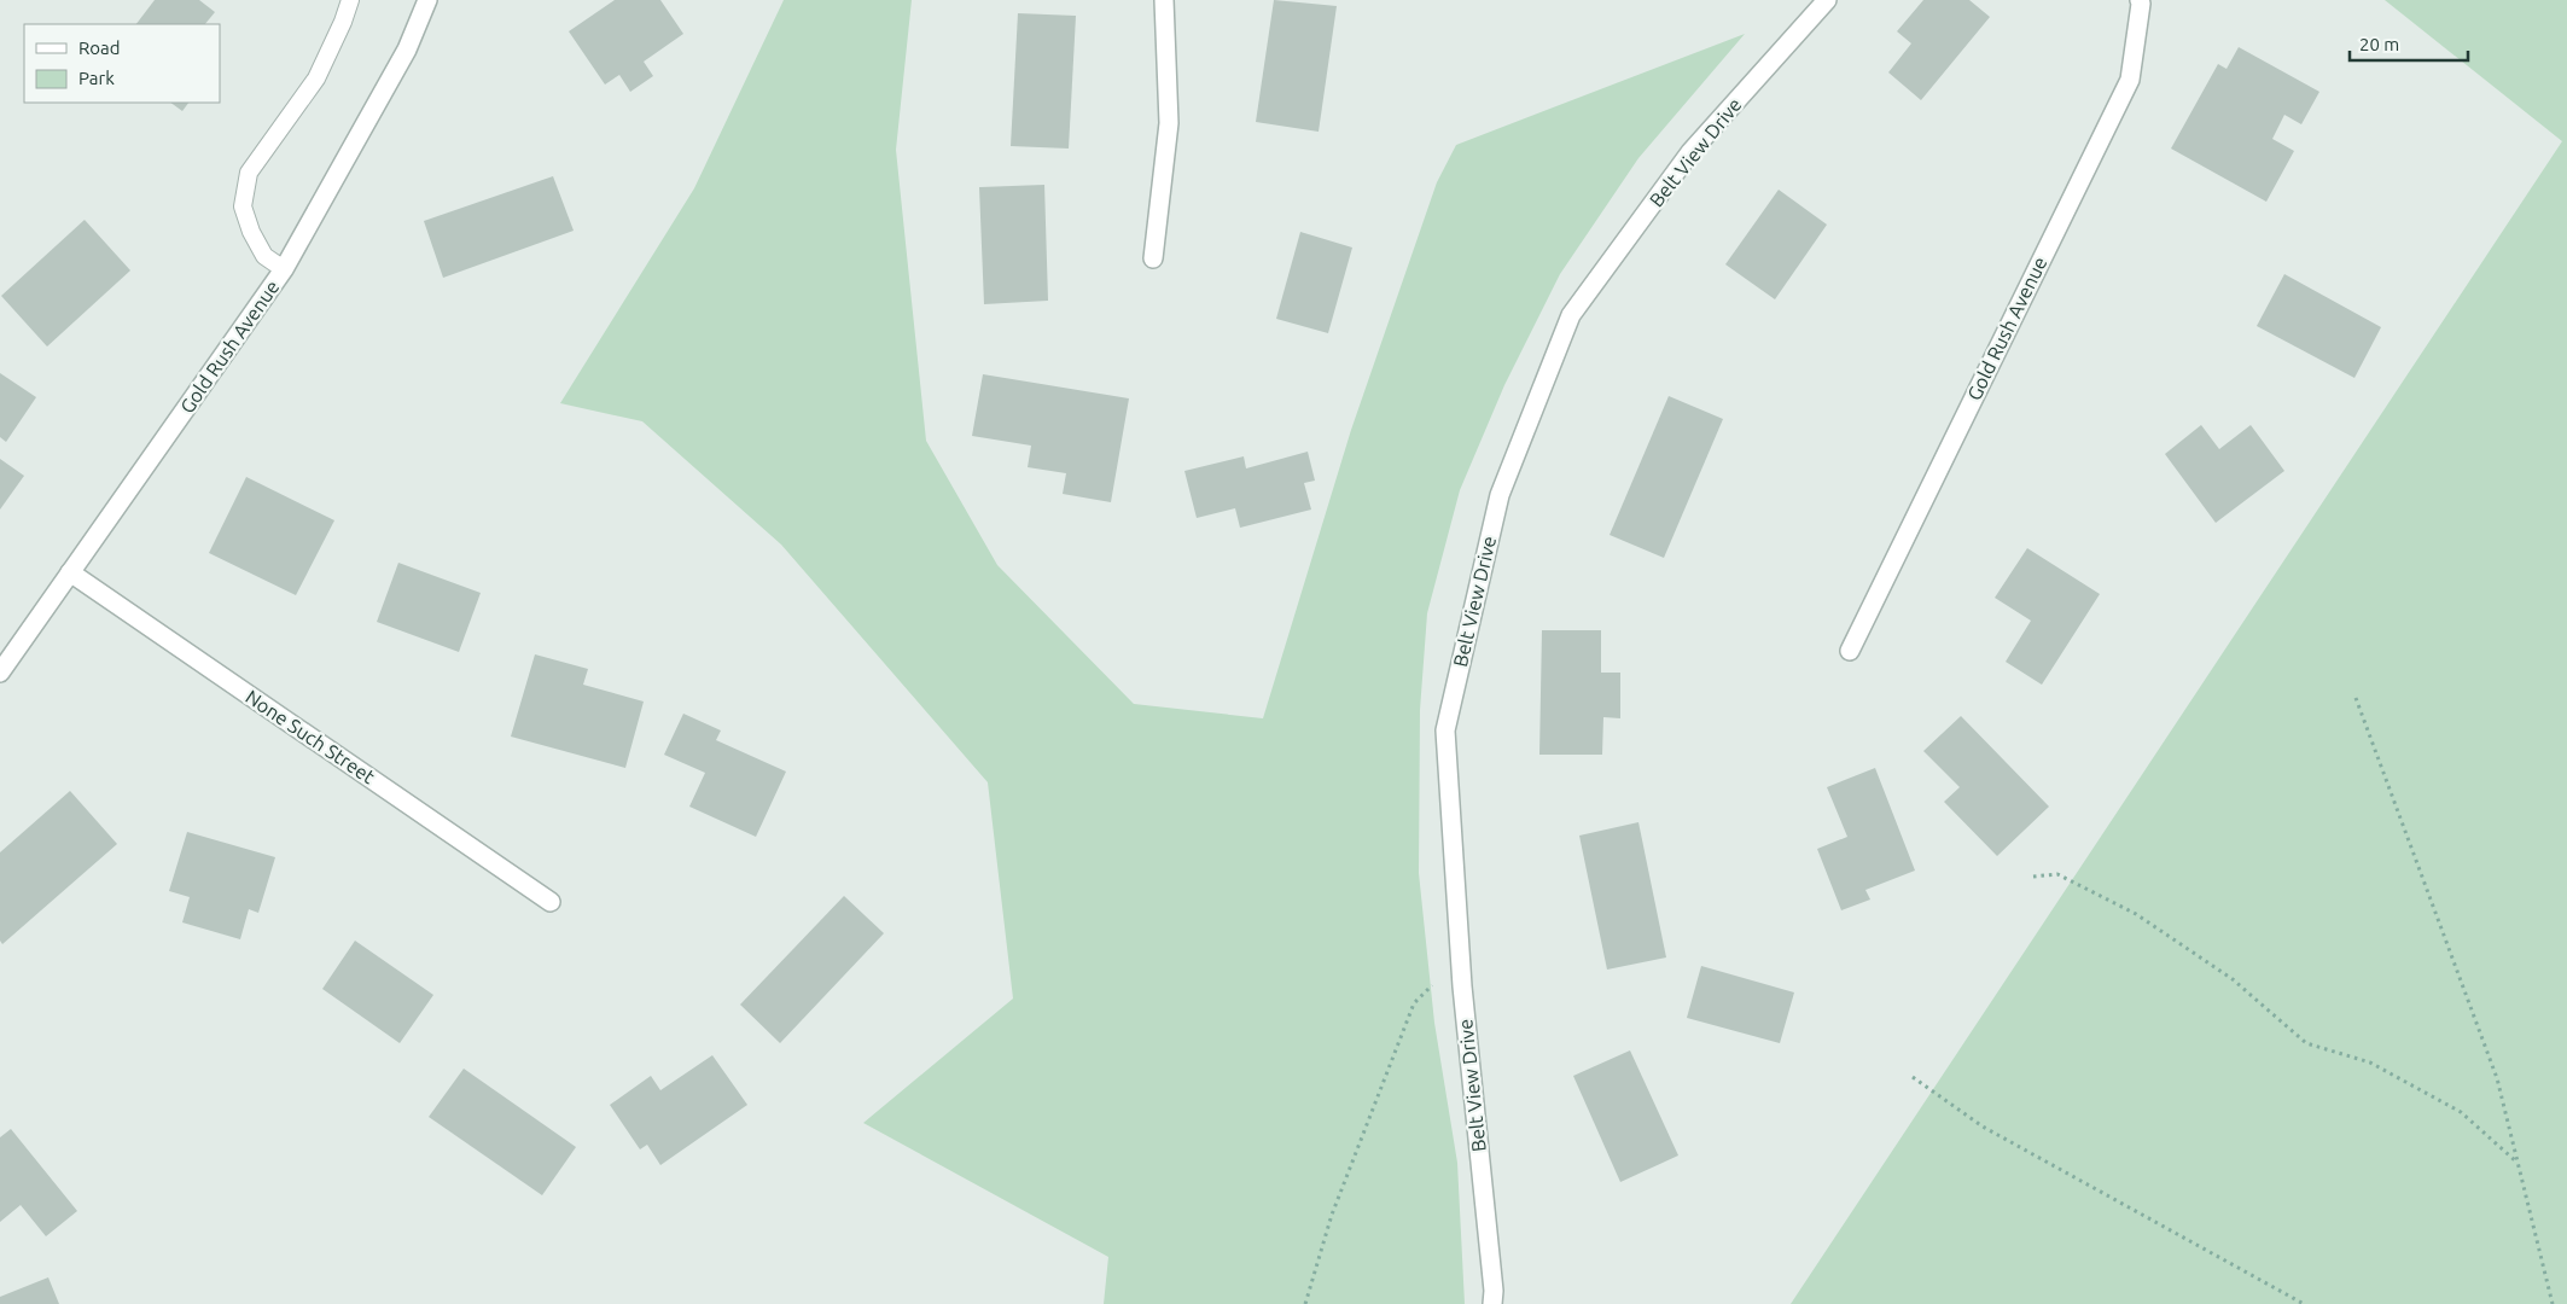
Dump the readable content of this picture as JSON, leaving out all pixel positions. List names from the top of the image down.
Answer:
{
  "streets": {
    "street": ["Belt View Drive", "Gold Rush Avenue", "None Such Street"]
  },
  "crossings": [
    ["Gold Rush Avenue", "None Such Street"]
  ],
  "legend": ["Road", "Park"],
  "scale_bar": "20 m"
}
